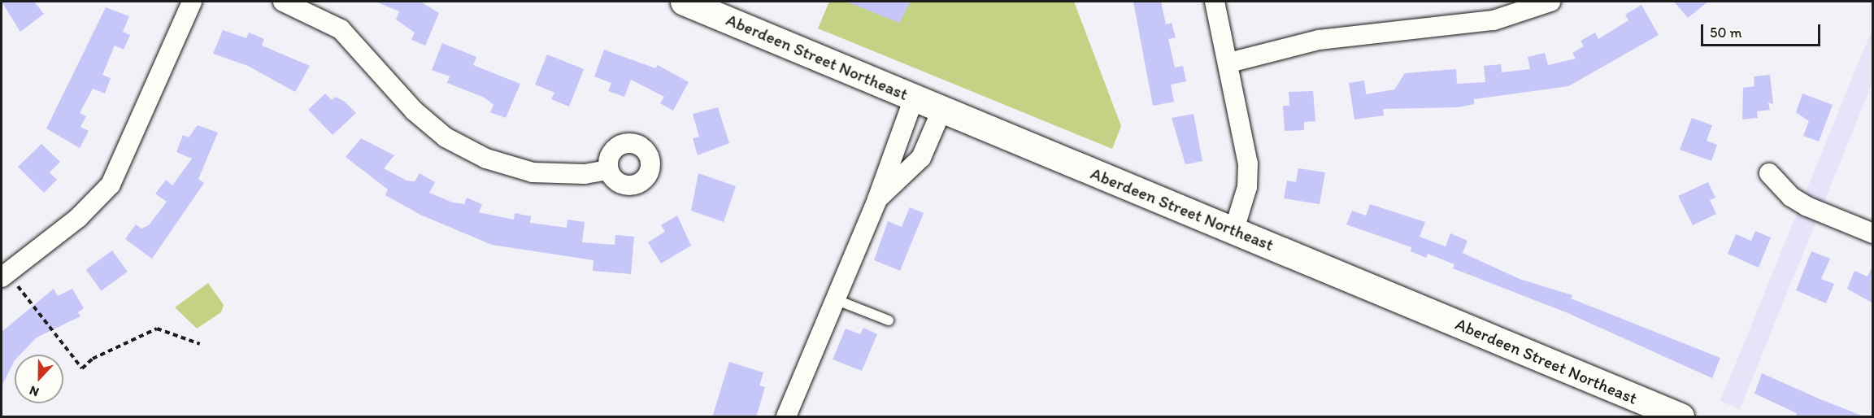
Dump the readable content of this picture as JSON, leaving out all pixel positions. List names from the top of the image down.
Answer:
{
  "streets": {
    "street": ["Aberdeen Street Northeast"]
  },
  "scale_bar": "50 m",
  "north": "bottom"
}
